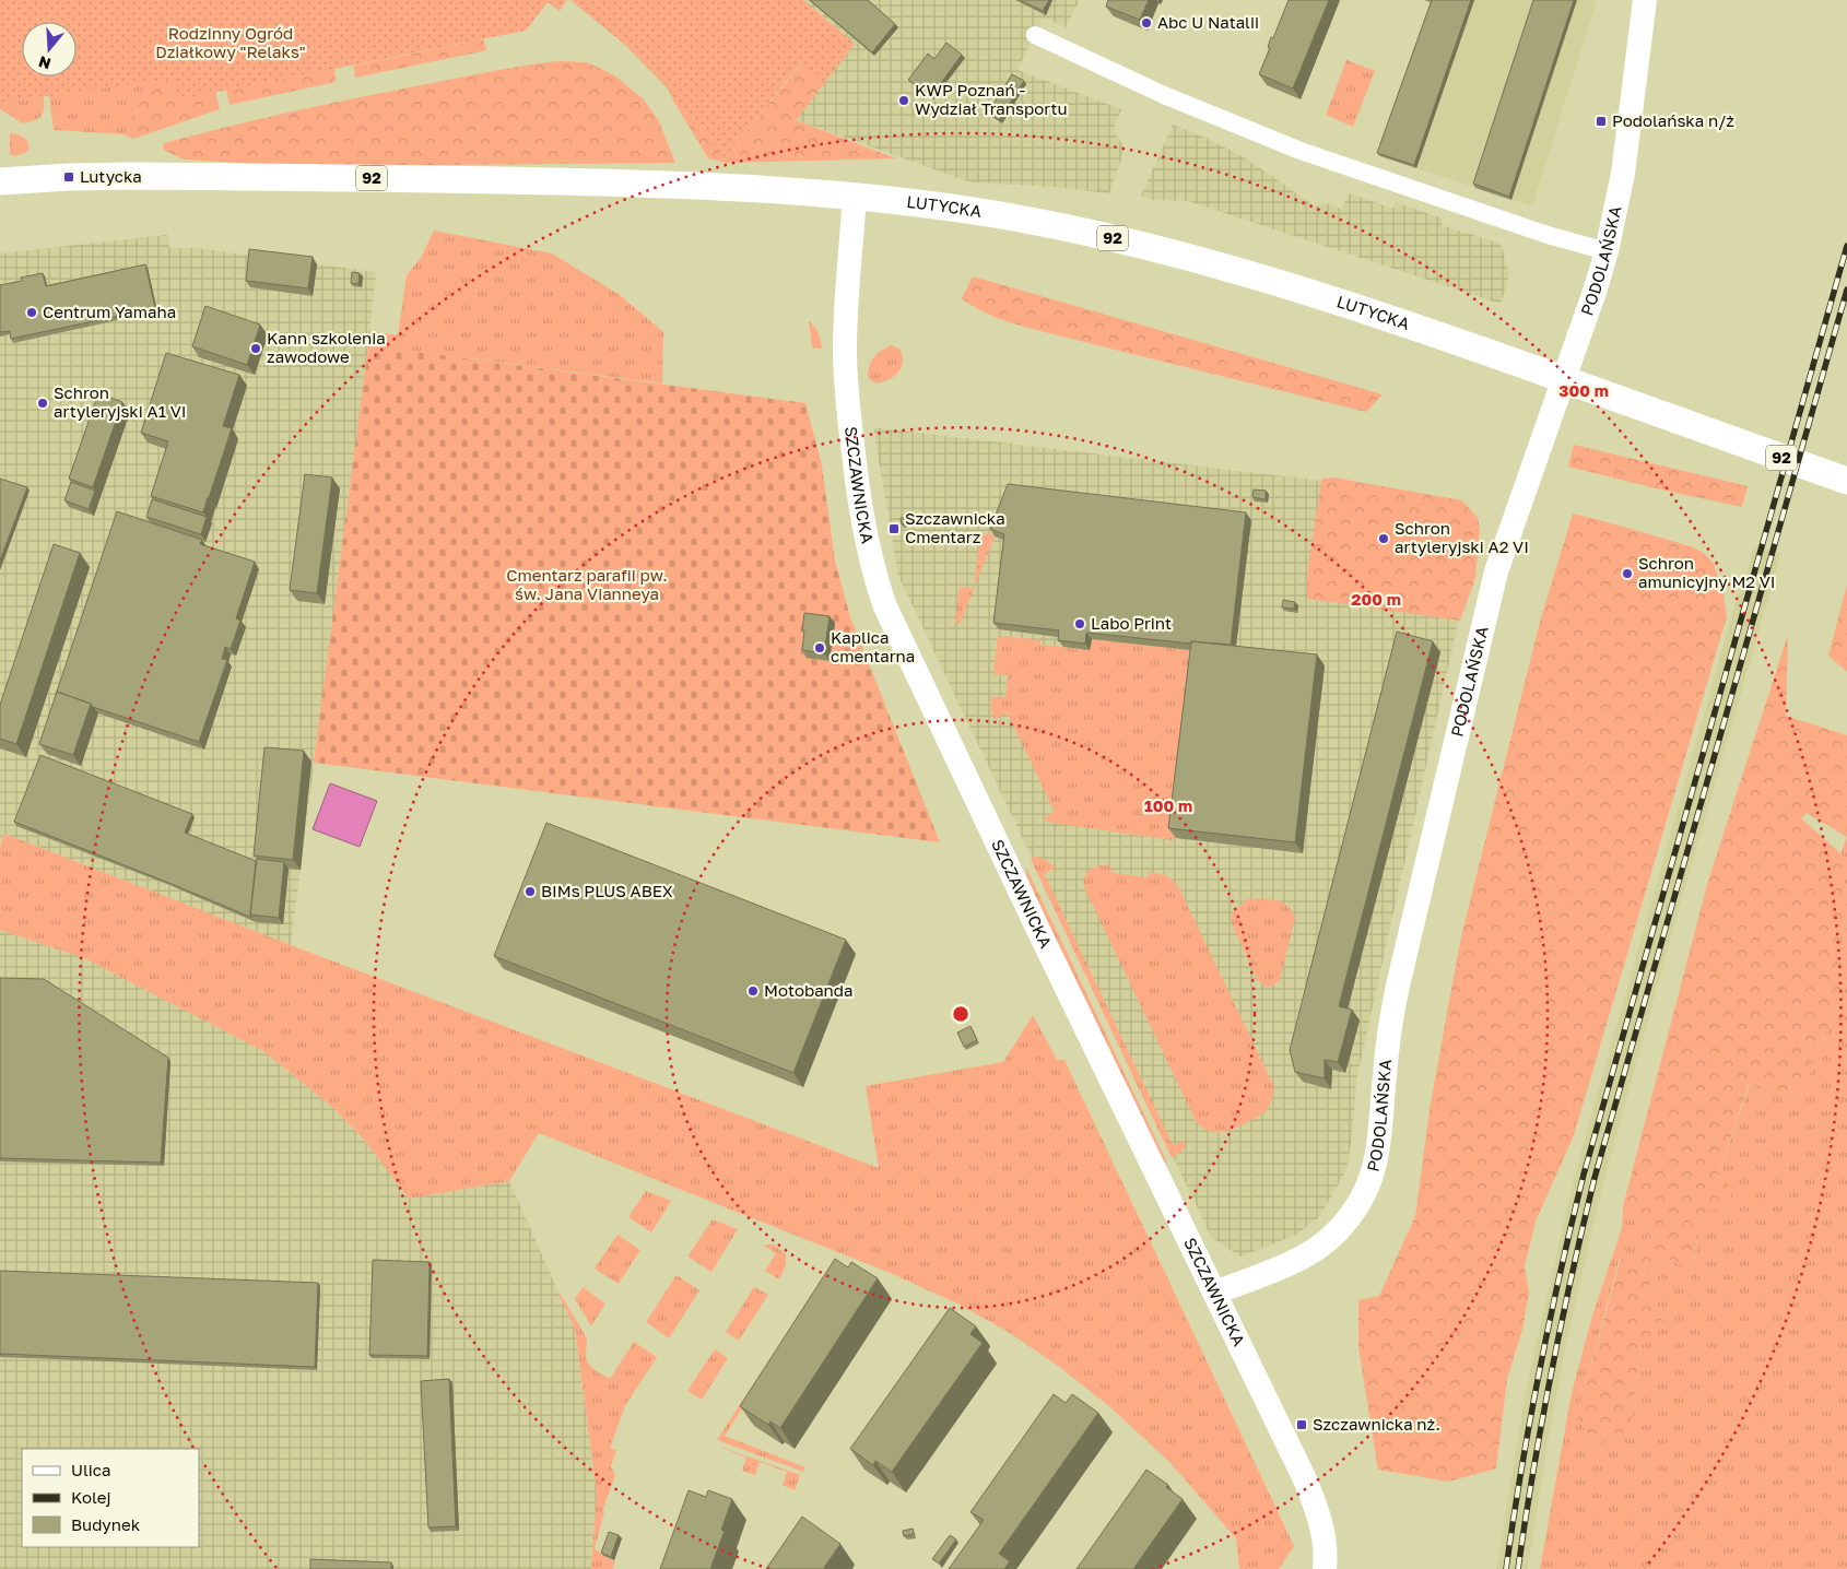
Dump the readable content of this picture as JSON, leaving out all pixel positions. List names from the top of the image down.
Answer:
{
  "streets": {
    "main road": ["92", "LUTYCKA"],
    "street": ["PODOLAŃSKA", "SZCZAWNICKA"]
  },
  "crossings": [
    ["LUTYCKA", "SZCZAWNICKA"],
    ["PODOLAŃSKA", "SZCZAWNICKA"]
  ],
  "parks": ["Rodzinny Ogród Działkowy \"Relaks\"", "Cmentarz parafii pw. św. Jana Vianneya"],
  "places": {
    "other": [
      "Abc U Natalii",
      "KWP Poznań - Wydział Transportu",
      "Centrum Yamaha",
      "Kann szkolenia zawodowe",
      "Schron artyleryjski A1 VI",
      "Schron artyleryjski A2 VI",
      "Schron amunicyjny M2 VI",
      "Labo Print",
      "Kaplica cmentarna",
      "BIMs PLUS ABEX",
      "Motobanda"
    ],
    "transit": [
      "Podolańska n/ż",
      "Lutycka",
      "Szczawnicka Cmentarz",
      "Szczawnicka nż."
    ]
  },
  "legend": ["Ulica", "Kolej", "Budynek"],
  "north": "bottom",
  "rings": ["300 m", "200 m", "100 m"]
}
